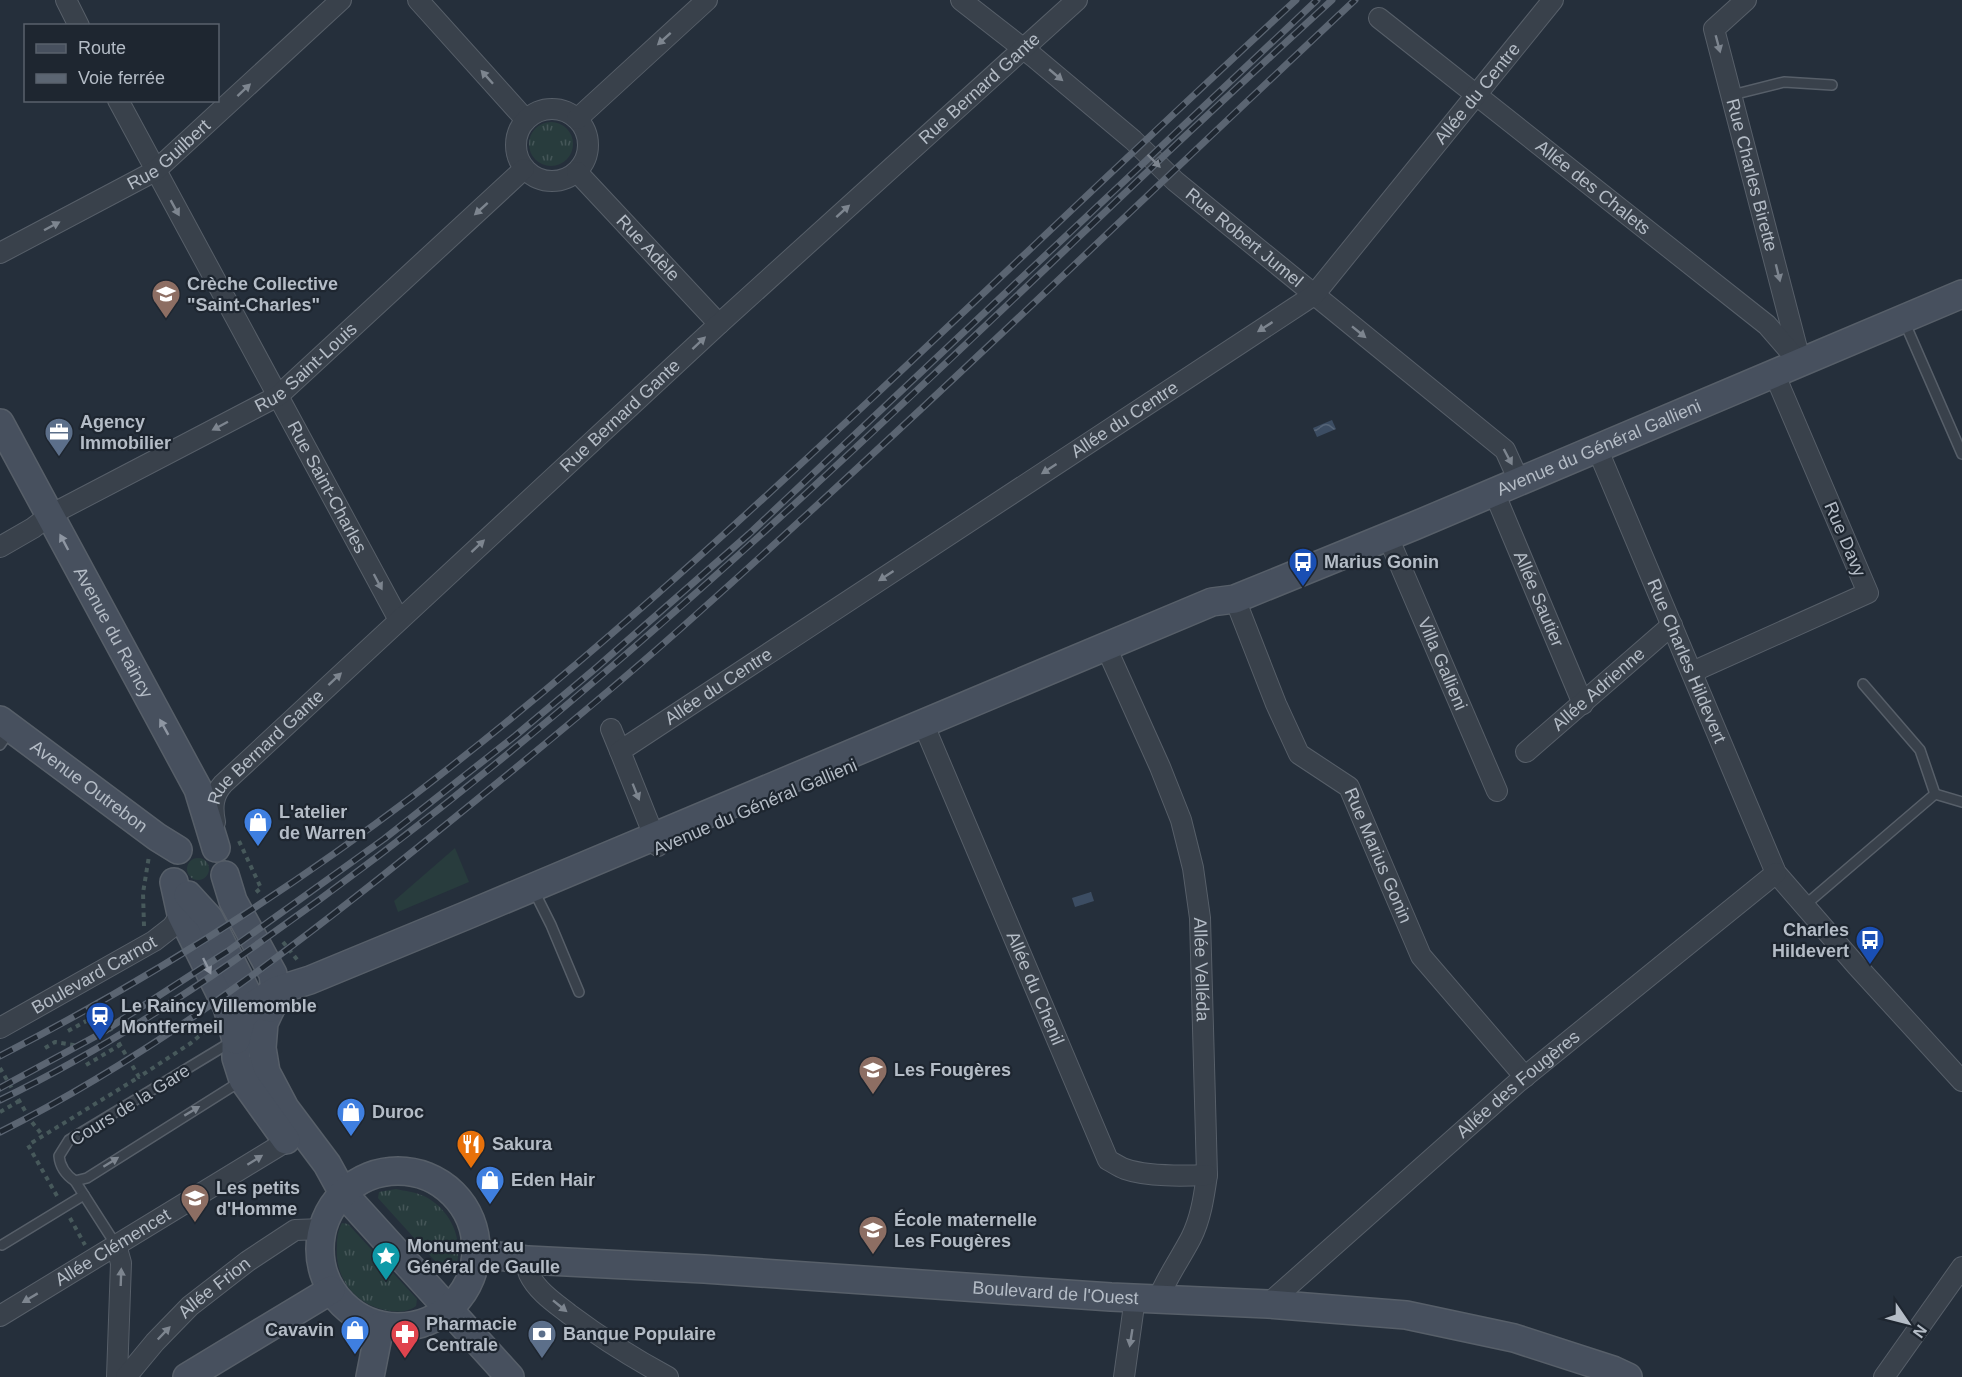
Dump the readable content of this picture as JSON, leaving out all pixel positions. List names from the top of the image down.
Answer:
{
  "streets": {
    "street": [
      "Rue Bernard Gante",
      "Allée du Centre",
      "Rue Guilbert",
      "Rue Charles Birette",
      "Allée des Chalets",
      "Rue Robert Jumel",
      "Rue Adèle",
      "Rue Saint-Louis",
      "Avenue du Général Gallieni",
      "Rue Saint-Charles",
      "Rue Davy",
      "Allée Sautier",
      "Avenue du Raincy",
      "Rue Charles Hildevert",
      "Villa Gallieni",
      "Allée Adrienne",
      "Avenue Outrebon",
      "Rue Marius Gonin",
      "Allée Velléda",
      "Boulevard Carnot",
      "Allée du Chenil",
      "Allée des Fougères",
      "Allée Clémencet",
      "Allée Frion",
      "Boulevard de l'Ouest"
    ],
    "lane": ["Cours de la Gare"]
  },
  "crossings": [
    ["Rue Bernard Gante", "Rue Robert Jumel"],
    ["Rue Bernard Gante", "Rue Adèle"],
    ["Rue Bernard Gante", "Rue Saint-Charles"],
    ["Rue Bernard Gante", "Avenue du Raincy"],
    ["Rue Bernard Gante", "Avenue Outrebon"],
    ["Rue Bernard Gante", "Boulevard Carnot"],
    ["Allée du Centre", "Allée des Chalets"],
    ["Allée du Centre", "Rue Robert Jumel"],
    ["Rue Guilbert", "Rue Saint-Charles"],
    ["Rue Charles Birette", "Allée des Chalets"],
    ["Rue Charles Birette", "Avenue du Général Gallieni"],
    ["Allée des Chalets", "Avenue du Général Gallieni"],
    ["Rue Robert Jumel", "Avenue du Général Gallieni"],
    ["Rue Adèle", "Rue Saint-Louis"],
    ["Rue Saint-Louis", "Rue Saint-Charles"],
    ["Rue Saint-Louis", "Avenue du Raincy"],
    ["Avenue du Général Gallieni", "Rue Davy"],
    ["Avenue du Général Gallieni", "Allée Sautier"],
    ["Avenue du Général Gallieni", "Avenue du Raincy"],
    ["Avenue du Général Gallieni", "Rue Charles Hildevert"],
    ["Avenue du Général Gallieni", "Villa Gallieni"],
    ["Avenue du Général Gallieni", "Rue Marius Gonin"],
    ["Avenue du Général Gallieni", "Allée Velléda"],
    ["Avenue du Général Gallieni", "Allée du Chenil"],
    ["Rue Davy", "Rue Charles Hildevert"],
    ["Allée Sautier", "Allée Adrienne"],
    ["Avenue du Raincy", "Avenue Outrebon"],
    ["Avenue du Raincy", "Boulevard Carnot"],
    ["Rue Charles Hildevert", "Allée Adrienne"],
    ["Rue Charles Hildevert", "Allée des Fougères"],
    ["Avenue Outrebon", "Boulevard Carnot"],
    ["Rue Marius Gonin", "Allée des Fougères"],
    ["Allée Velléda", "Allée du Chenil"],
    ["Allée Velléda", "Boulevard de l'Ouest"],
    ["Allée des Fougères", "Boulevard de l'Ouest"],
    ["Cours de la Gare", "Allée Clémencet"]
  ],
  "one_way": [
    "Rue Bernard Gante",
    "Allée du Centre",
    "Rue Guilbert",
    "Rue Charles Birette",
    "Rue Robert Jumel",
    "Rue Saint-Louis",
    "Rue Saint-Charles",
    "Avenue du Raincy"
  ],
  "places": {
    "school or university": [
      "Crèche Collective \"Saint-Charles\"",
      "Les Fougères",
      "Les petits d'Homme",
      "École maternelle Les Fougères"
    ],
    "office": ["Agency Immobilier"],
    "bus stop": ["Marius Gonin", "Charles Hildevert"],
    "shop": [
      "L'atelier de Warren",
      "Duroc",
      "Eden Hair",
      "Cavavin"
    ],
    "station": ["Le Raincy Villemomble Montfermeil"],
    "restaurant": ["Sakura"],
    "place": ["Monument au Général de Gaulle"],
    "pharmacy": ["Pharmacie Centrale"],
    "bank": ["Banque Populaire"]
  },
  "legend": ["Route", "Voie ferrée"],
  "north": "bottom right"
}
